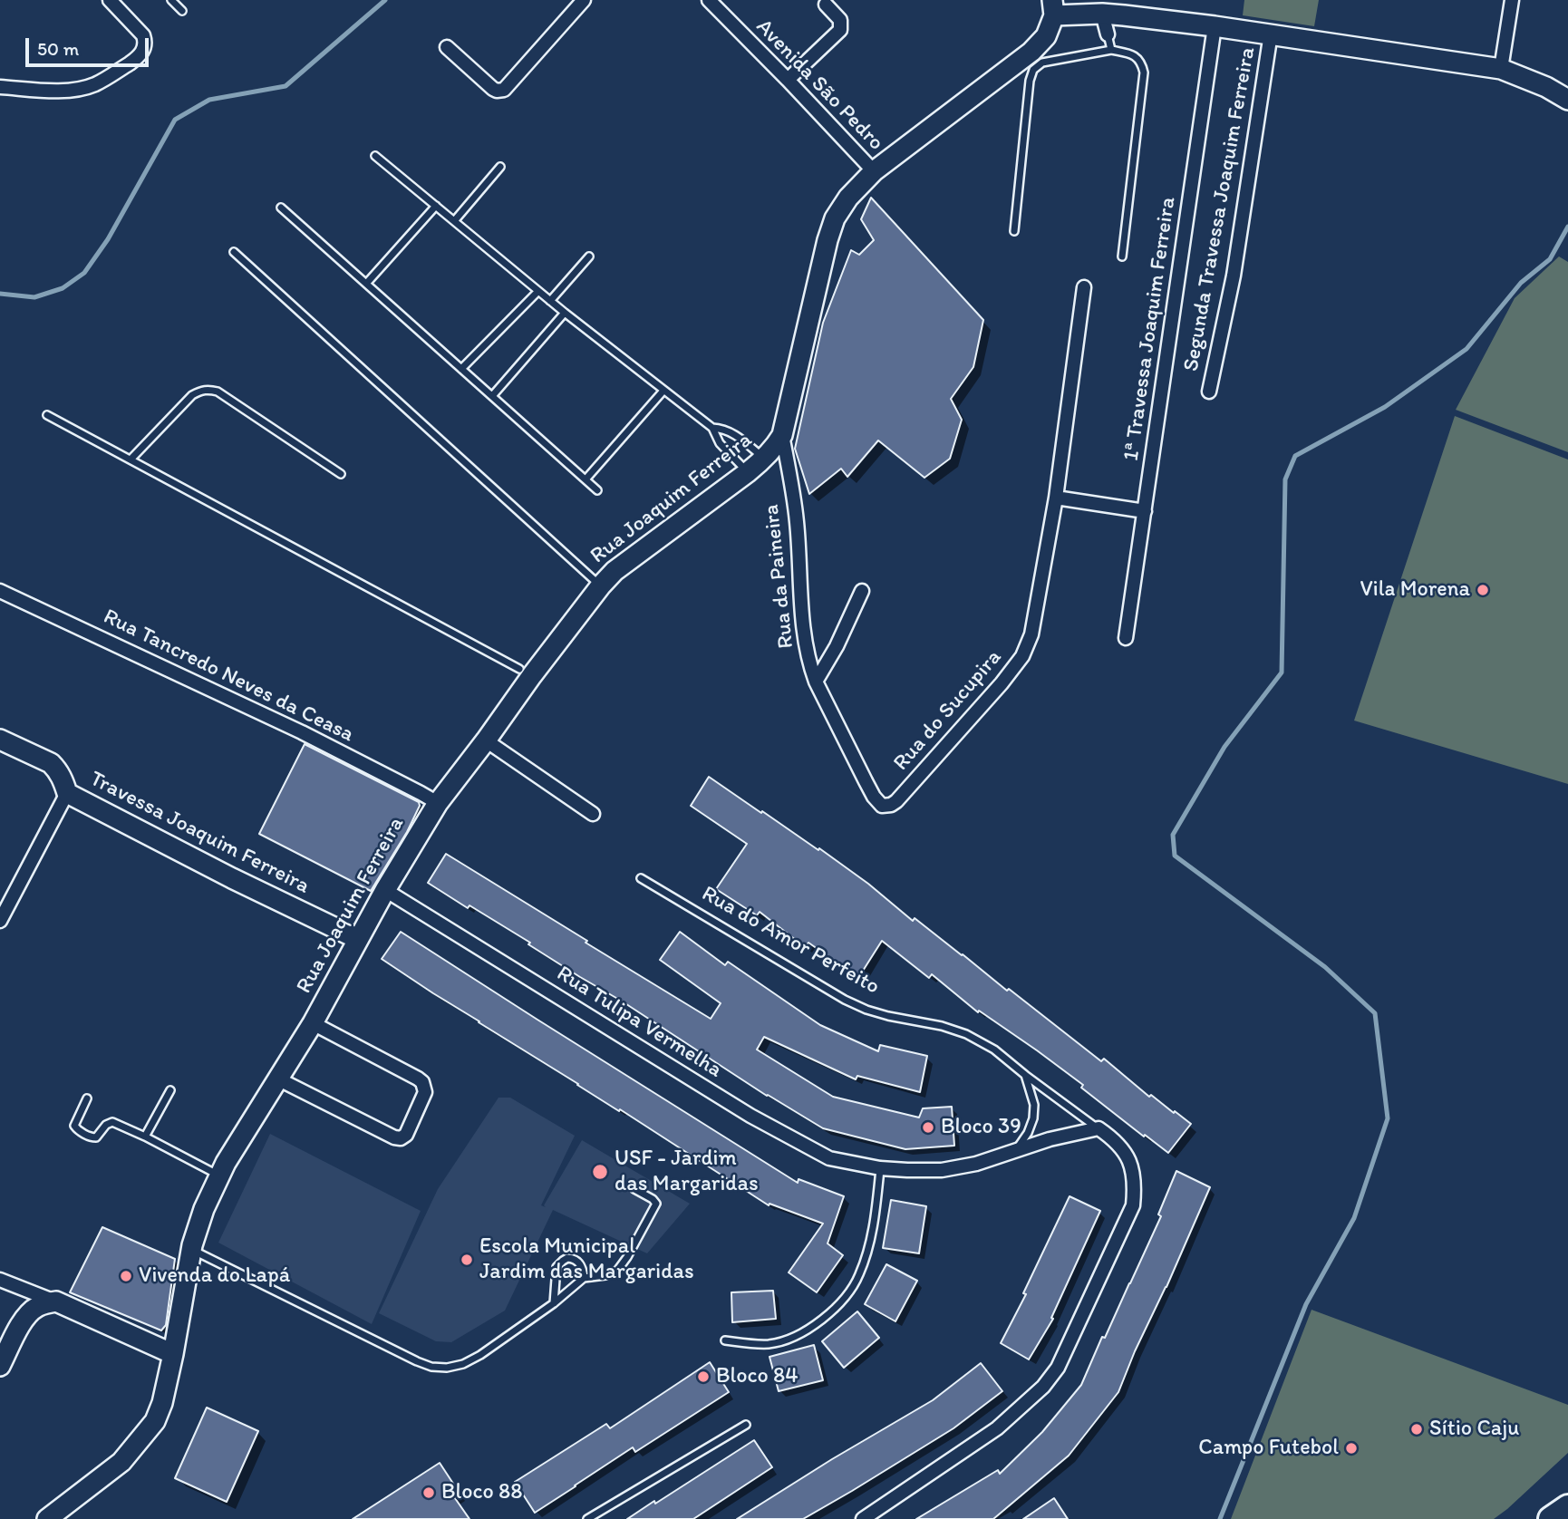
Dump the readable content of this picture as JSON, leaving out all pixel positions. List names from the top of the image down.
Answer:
{
  "streets": {
    "street": [
      "Avenida São Pedro",
      "Segunda Travessa Joaquim Ferreira",
      "1ª Travessa Joaquim Ferreira",
      "Rua Joaquim Ferreira",
      "Rua da Paineira",
      "Rua Tancredo Neves da Ceasa",
      "Rua do Sucupira",
      "Travessa Joaquim Ferreira",
      "Rua do Amor Perfeito",
      "Rua Tulipa Vermelha"
    ]
  },
  "crossings": [
    ["Avenida São Pedro", "Rua Joaquim Ferreira"],
    ["Segunda Travessa Joaquim Ferreira", "Rua Joaquim Ferreira"],
    ["1ª Travessa Joaquim Ferreira", "Rua Joaquim Ferreira"],
    ["Rua Joaquim Ferreira", "Rua da Paineira"],
    ["Rua Joaquim Ferreira", "Rua Tancredo Neves da Ceasa"],
    ["Rua Joaquim Ferreira", "Travessa Joaquim Ferreira"],
    ["Rua Joaquim Ferreira", "Rua Tulipa Vermelha"],
    ["Rua da Paineira", "Rua do Sucupira"],
    ["Rua do Amor Perfeito", "Rua Tulipa Vermelha"]
  ],
  "places": [
    "Vila Morena",
    "Bloco 39",
    "USF - Jardim das Margaridas",
    "Escola Municipal Jardim das Margaridas",
    "Vivenda do Lapá",
    "Bloco 84",
    "Sítio Caju",
    "Campo Futebol",
    "Bloco 88"
  ],
  "scale_bar": "50 m"
}
